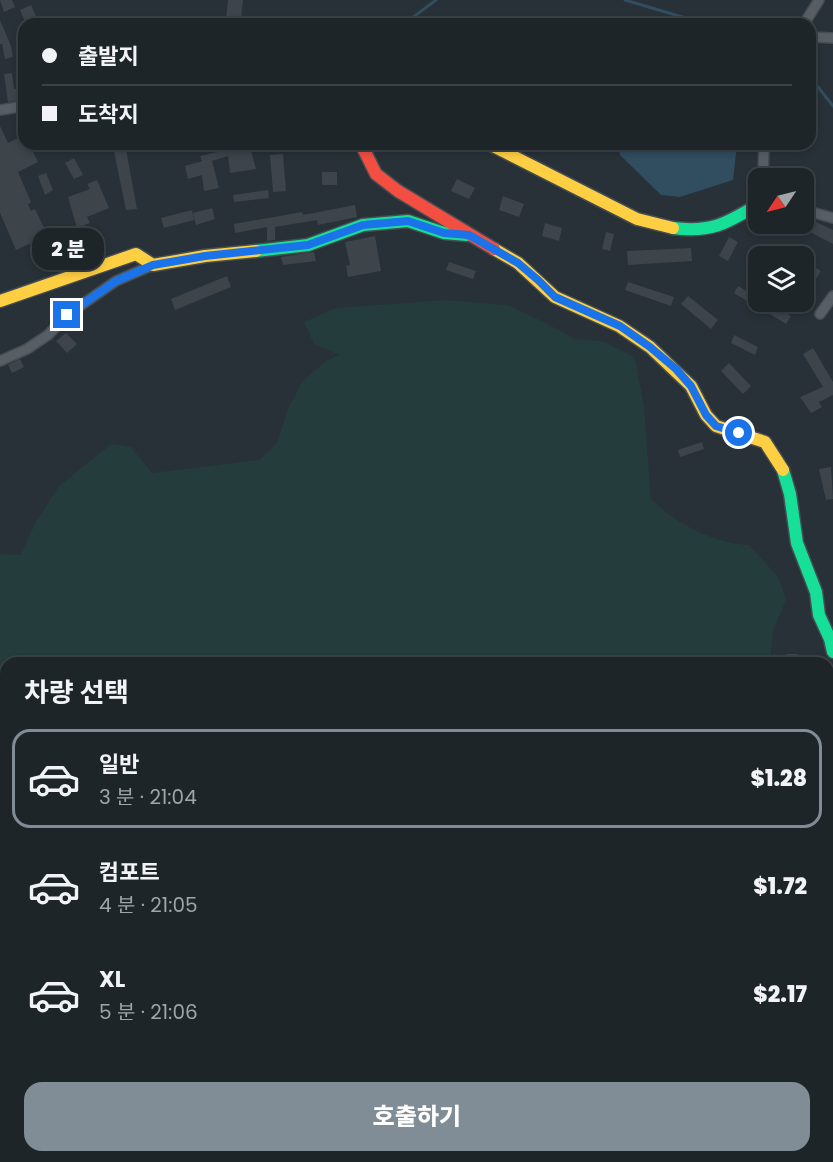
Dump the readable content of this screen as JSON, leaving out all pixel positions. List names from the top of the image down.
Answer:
{
  "north": "bottom left",
  "page": {
    "banner": ["출발지", "도착지"],
    "bubble": "2 분",
    "heading": "차량 선택",
    "list": [
      {
        "name": "일반",
        "note": "3 분 · 21:04",
        "value": "$1.28"
      },
      {
        "name": "컴포트",
        "note": "4 분 · 21:05",
        "value": "$1.72"
      },
      {
        "name": "XL",
        "note": "5 분 · 21:06",
        "value": "$2.17"
      }
    ],
    "buttons": "호출하기"
  }
}
